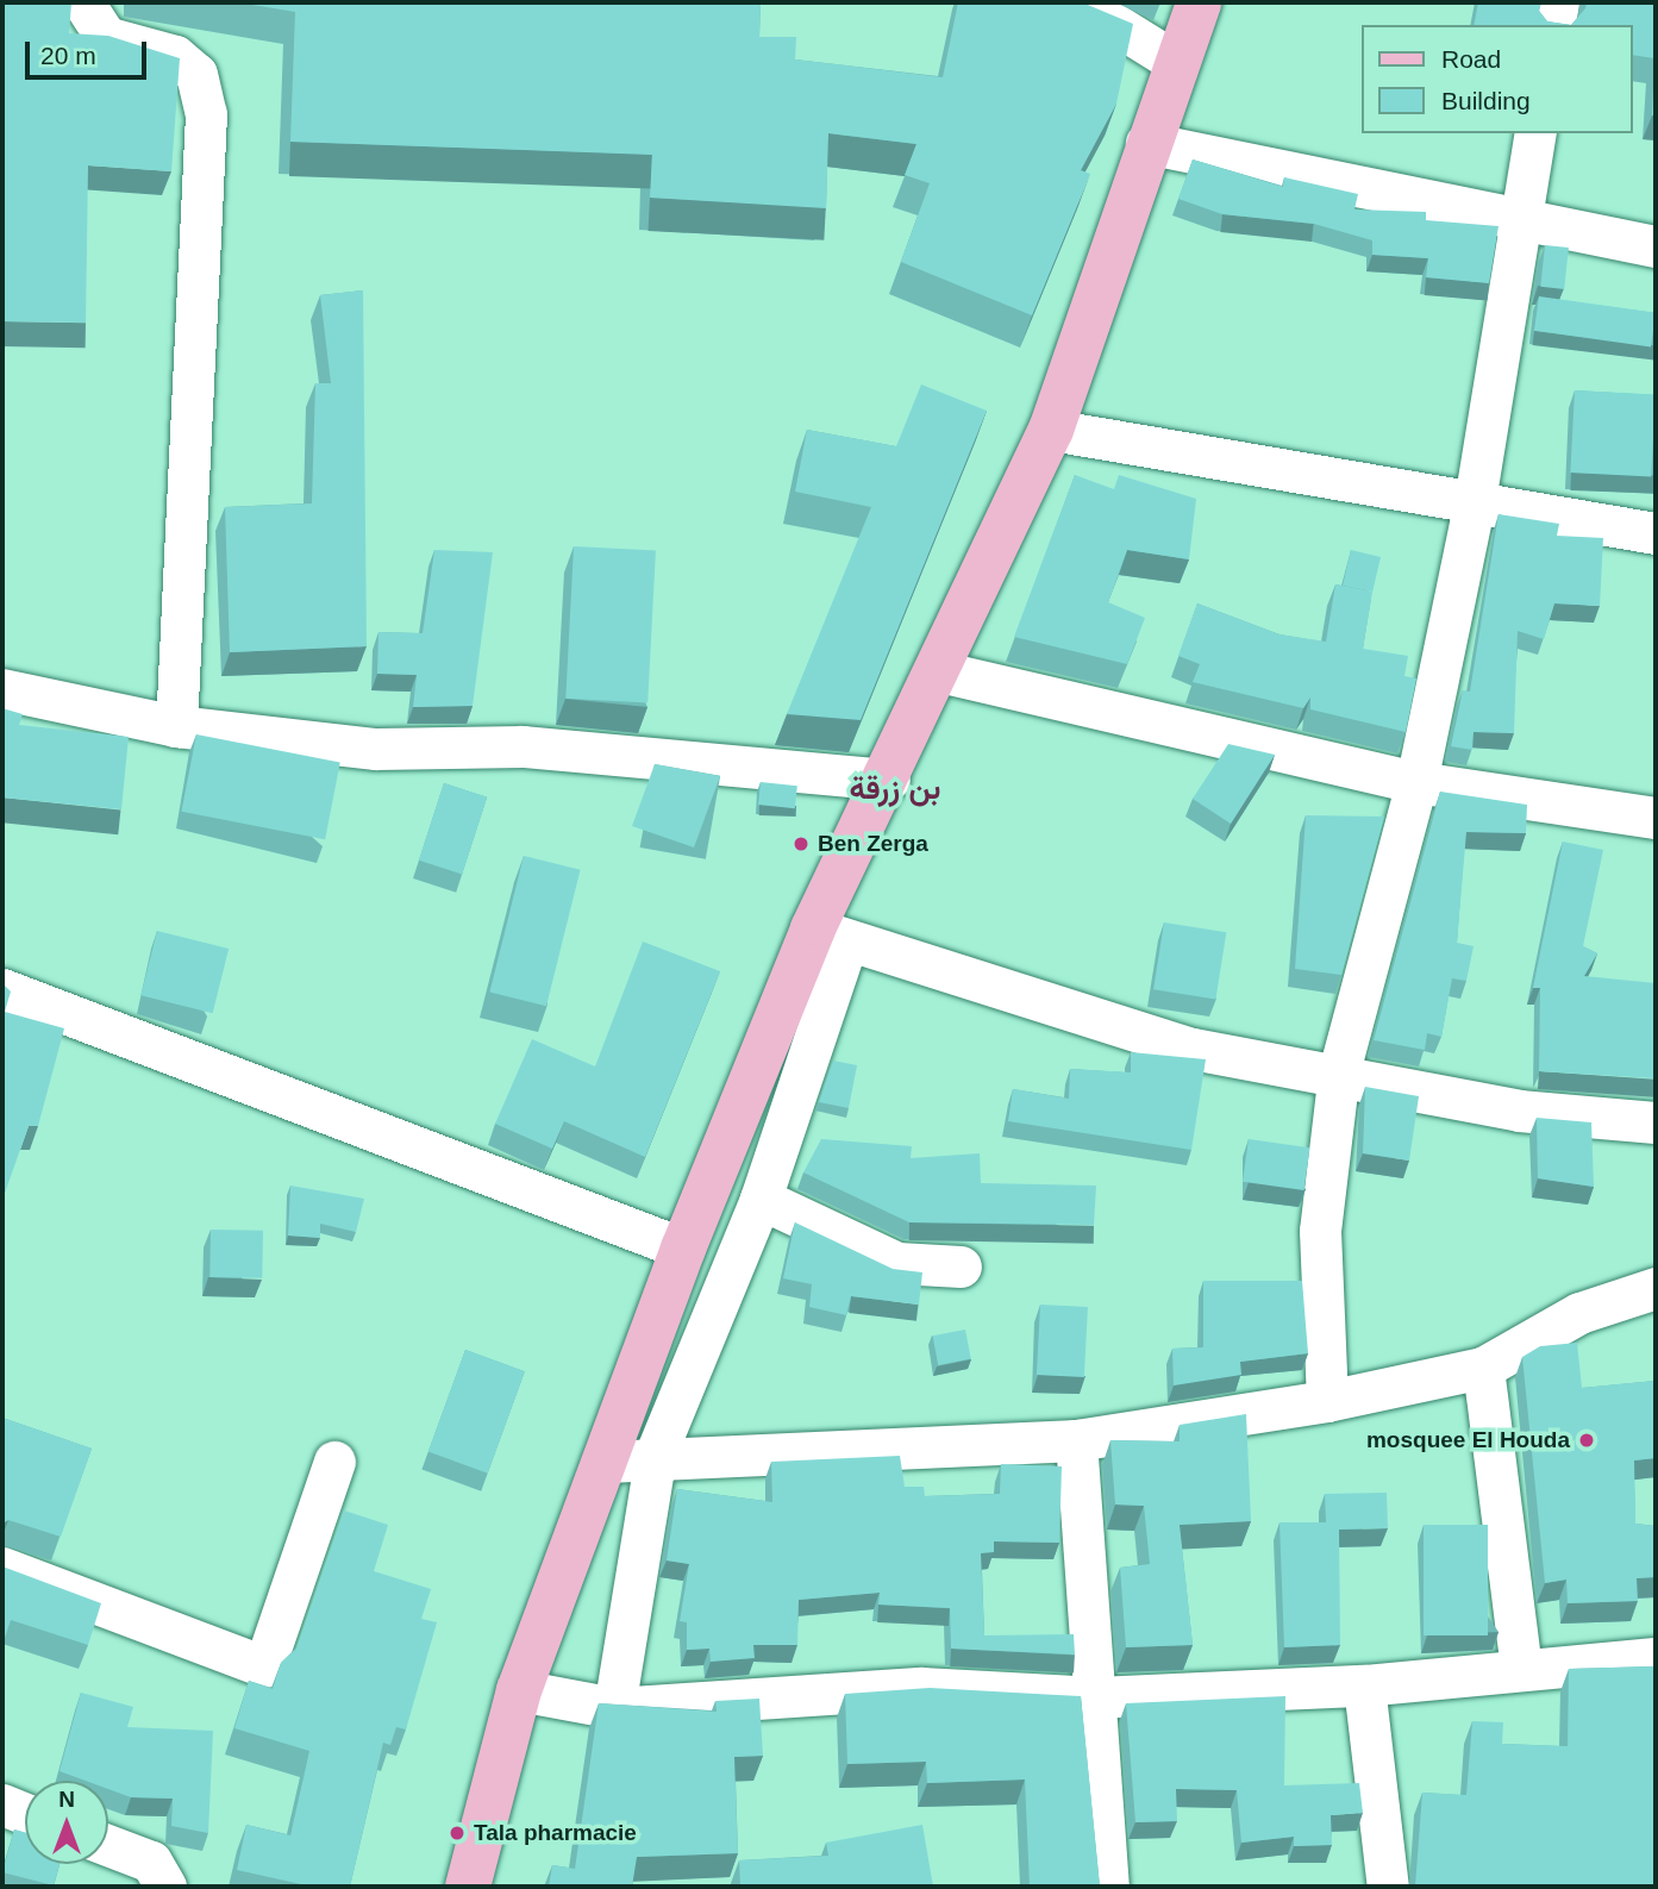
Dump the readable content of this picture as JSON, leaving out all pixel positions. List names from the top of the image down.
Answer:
{
  "districts": ["بن زرقة"],
  "places": ["Ben Zerga", "mosquee El Houda", "Tala pharmacie"],
  "legend": ["Road", "Building"],
  "scale_bar": "20 m",
  "north": "top"
}
